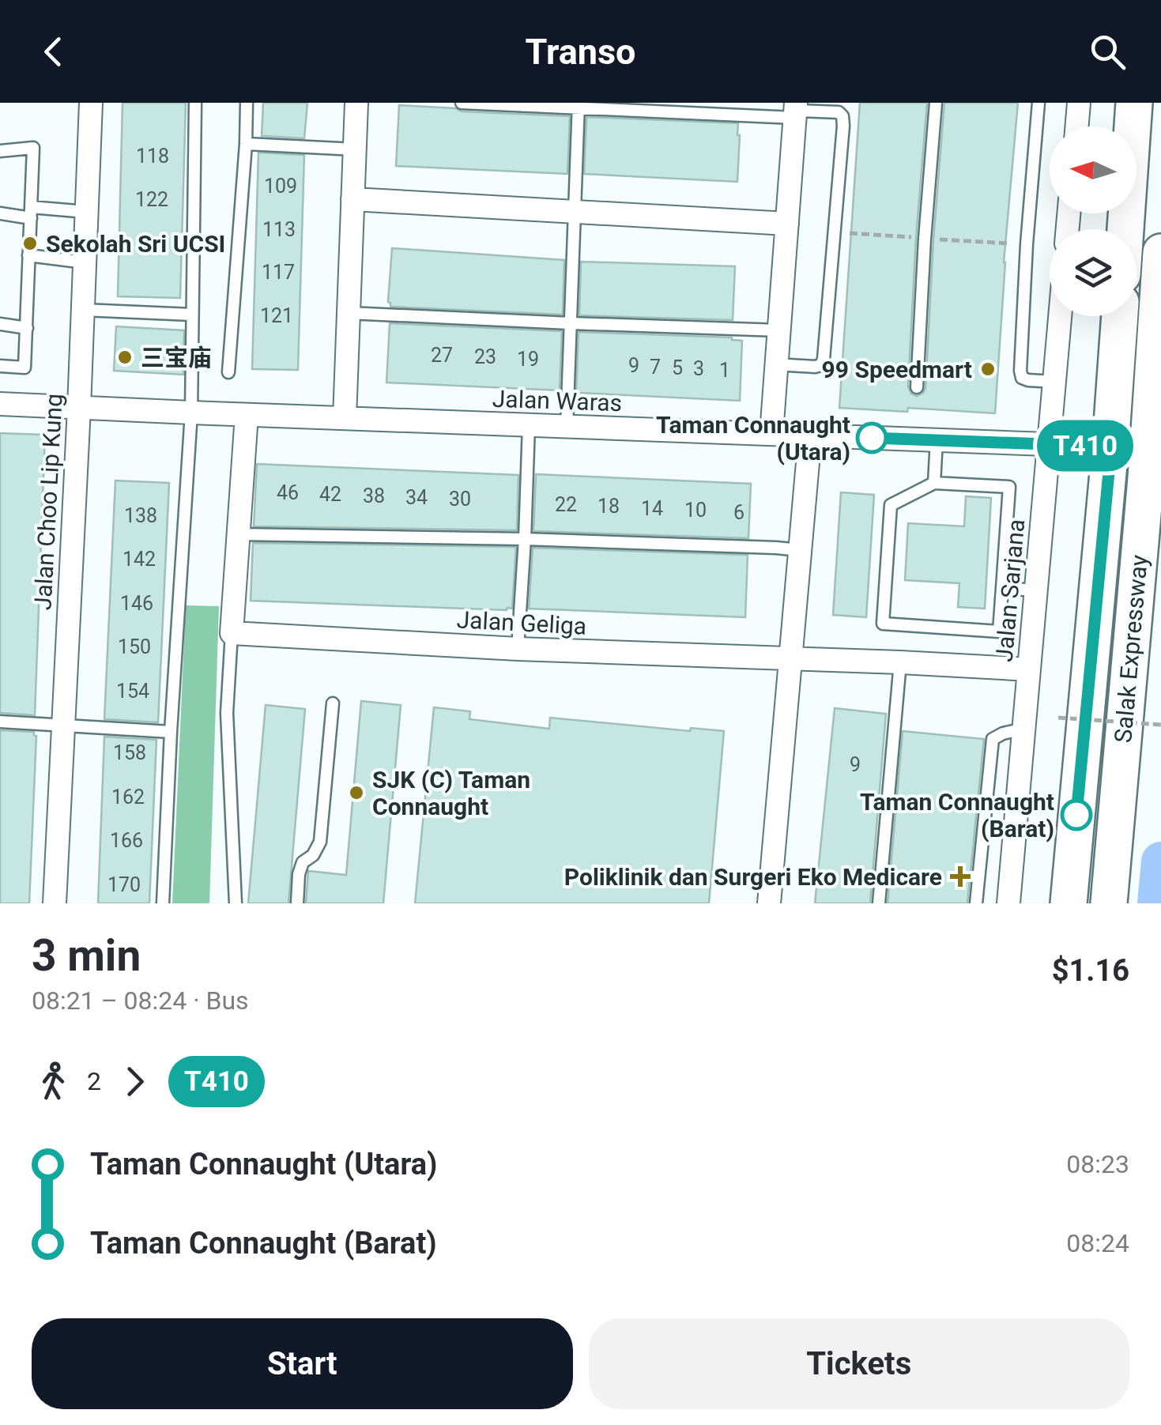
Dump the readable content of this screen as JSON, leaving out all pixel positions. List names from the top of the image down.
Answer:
{
  "streets": {
    "highway": ["Salak Expressway"],
    "street": [
      "Jalan Waras",
      "Jalan Choo Lip Kung",
      "Jalan Sarjana",
      "Jalan Geliga"
    ]
  },
  "crossings": [
    ["Jalan Waras", "Jalan Choo Lip Kung"],
    ["Jalan Waras", "Jalan Sarjana"],
    ["Jalan Waras", "Salak Expressway"],
    ["Jalan Sarjana", "Jalan Geliga"]
  ],
  "places": {
    "other": [
      "Sekolah Sri UCSI",
      "三宝庙",
      "99 Speedmart",
      "Taman Connaught (Utara)",
      "SJK (C) Taman Connaught",
      "Taman Connaught (Barat)"
    ],
    "health": ["Poliklinik dan Surgeri Eko Medicare"]
  },
  "lines": ["bus line T410"],
  "house_numbers": [
    "118",
    "109",
    "122",
    "113",
    "117",
    "121",
    "27",
    "23",
    "19",
    "9",
    "7",
    "5",
    "3",
    "1",
    "46",
    "42",
    "38",
    "34",
    "30",
    "22",
    "18",
    "14",
    "10",
    "6",
    "138",
    "142",
    "146",
    "150",
    "154",
    "158",
    "9",
    "162",
    "166",
    "170"
  ],
  "north": "left",
  "page": {
    "header": "Transo",
    "on_map": "T410",
    "heading": ["3 min", "08:21 – 08:24 · Bus", "$1.16"],
    "legs": ["2", "T410"],
    "list": [
      {
        "name": "Taman Connaught (Utara)",
        "value": "08:23"
      },
      {
        "name": "Taman Connaught (Barat)",
        "value": "08:24"
      }
    ],
    "buttons": ["Start", "Tickets"]
  }
}
